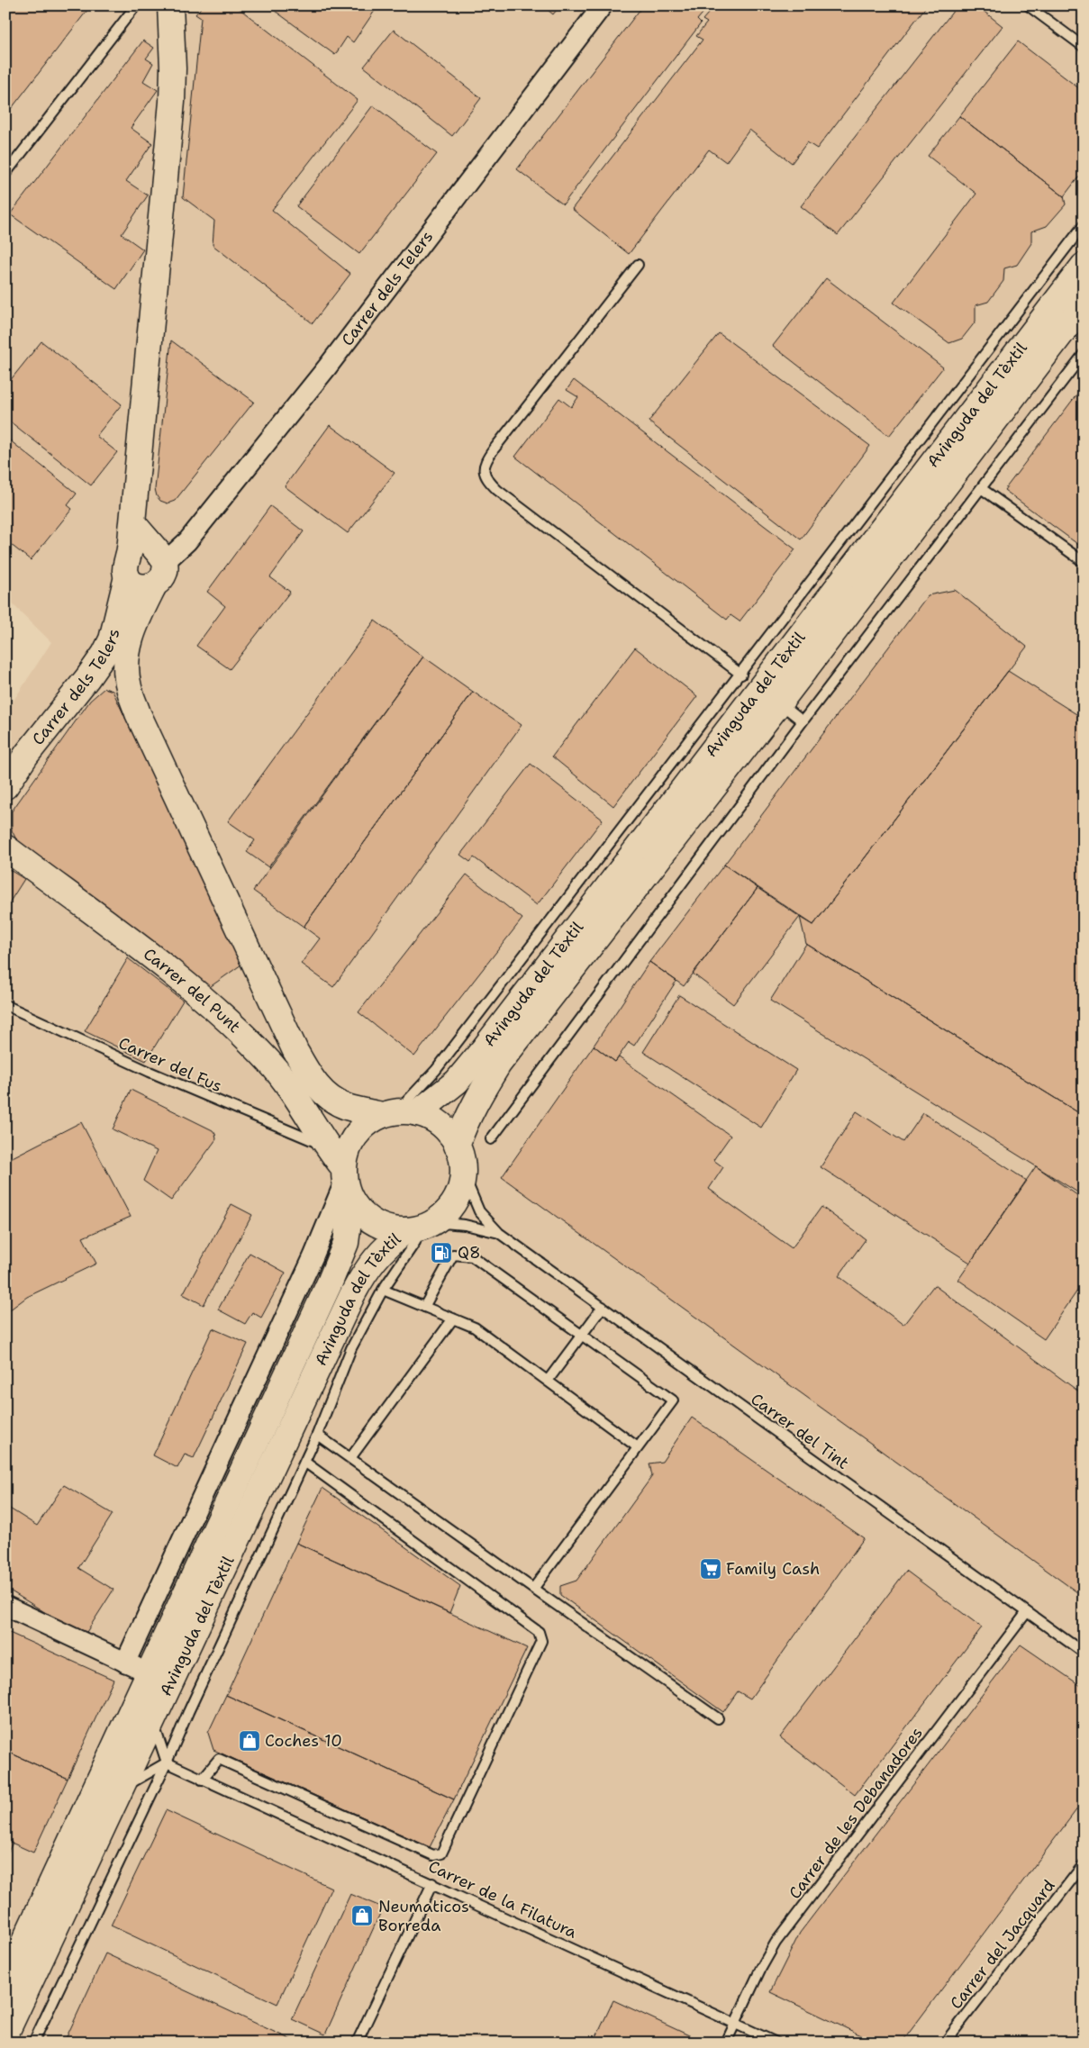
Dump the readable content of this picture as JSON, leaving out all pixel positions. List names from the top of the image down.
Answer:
{
  "streets": {
    "street": ["Carrer dels Telers", "Avinguda del Tèxtil", "Carrer del Punt"],
    "lane": [
      "Carrer del Fus",
      "Carrer del Tint",
      "Carrer de les Debanadores",
      "Carrer de la Filatura",
      "Carrer del Jacquard"
    ]
  },
  "crossings": [
    ["Avinguda del Tèxtil", "Carrer del Punt"],
    ["Carrer del Punt", "Carrer del Fus"],
    ["Carrer del Tint", "Carrer de les Debanadores"],
    ["Carrer de les Debanadores", "Carrer de la Filatura"]
  ],
  "places": {
    "fuel station": ["Q8"],
    "supermarket": ["Family Cash"],
    "shop": ["Coches 10", "Neumaticos Borreda"]
  }
}
